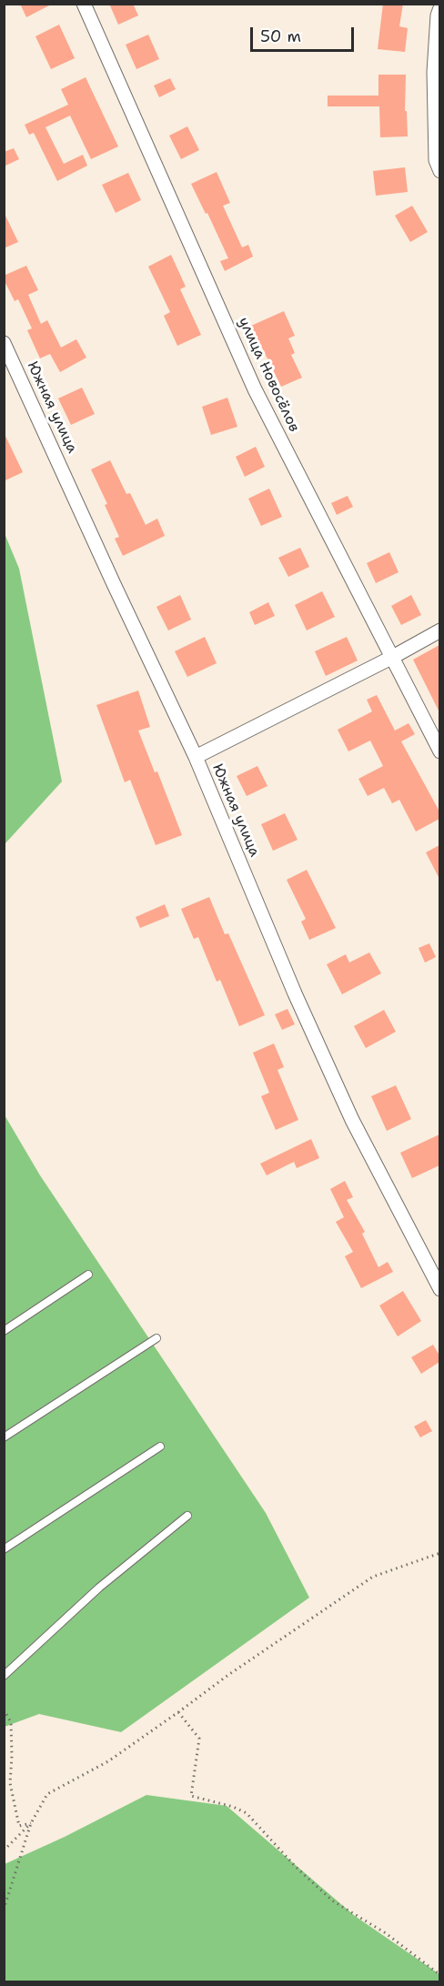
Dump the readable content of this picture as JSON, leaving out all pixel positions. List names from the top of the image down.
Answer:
{
  "streets": {
    "street": ["улица Новосёлов", "Южная улица"]
  },
  "scale_bar": "50 m"
}
